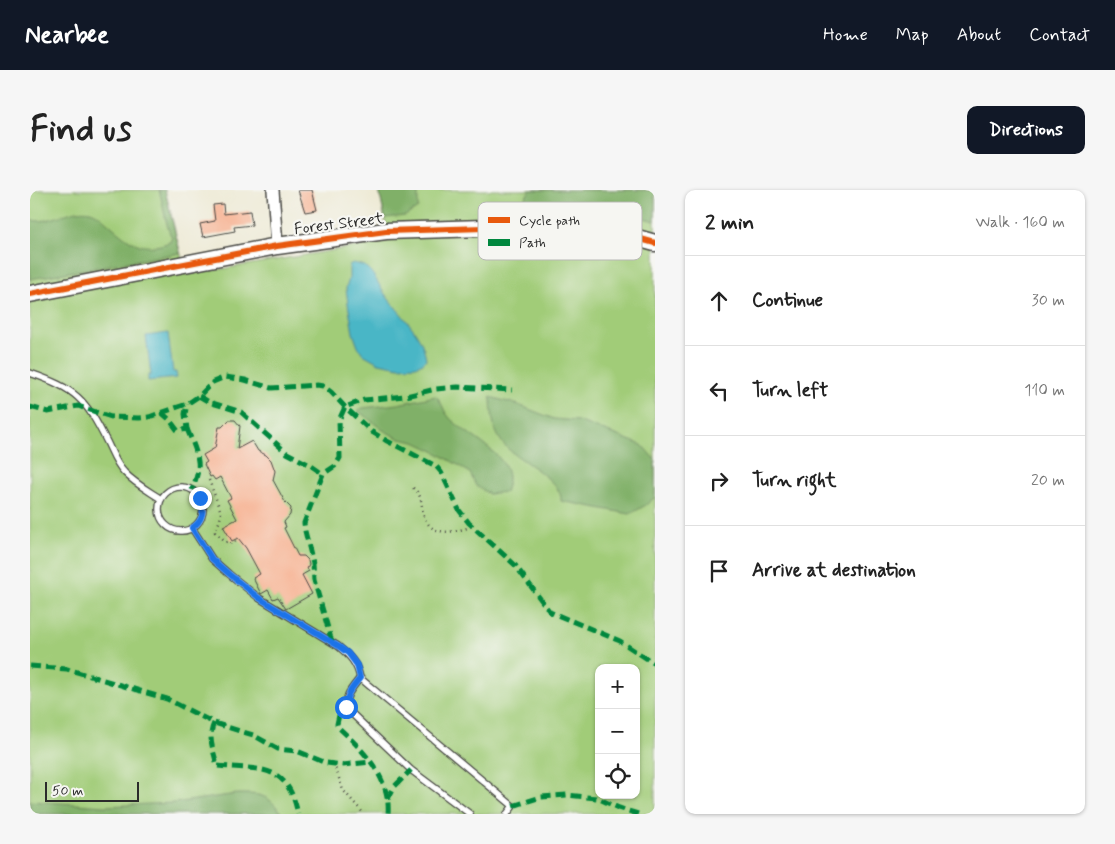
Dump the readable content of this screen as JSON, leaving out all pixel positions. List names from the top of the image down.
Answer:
{
  "streets": {
    "street": ["Forest Street"]
  },
  "legend": ["Cycle path", "Path"],
  "scale_bar": "50 m",
  "page": {
    "header": "Nearbee",
    "nav": [
      "Home",
      "Map",
      "About",
      "Contact"
    ],
    "buttons": "Directions",
    "title": "Find us",
    "heading": ["2 min", "Walk · 160 m"],
    "list": [
      ["Continue", "30 m"],
      ["Turn left", "110 m"],
      ["Turn right", "20 m"],
      "Arrive at destination"
    ],
    "map_buttons": ["+", "−"],
    "scale": "50 m"
  }
}
